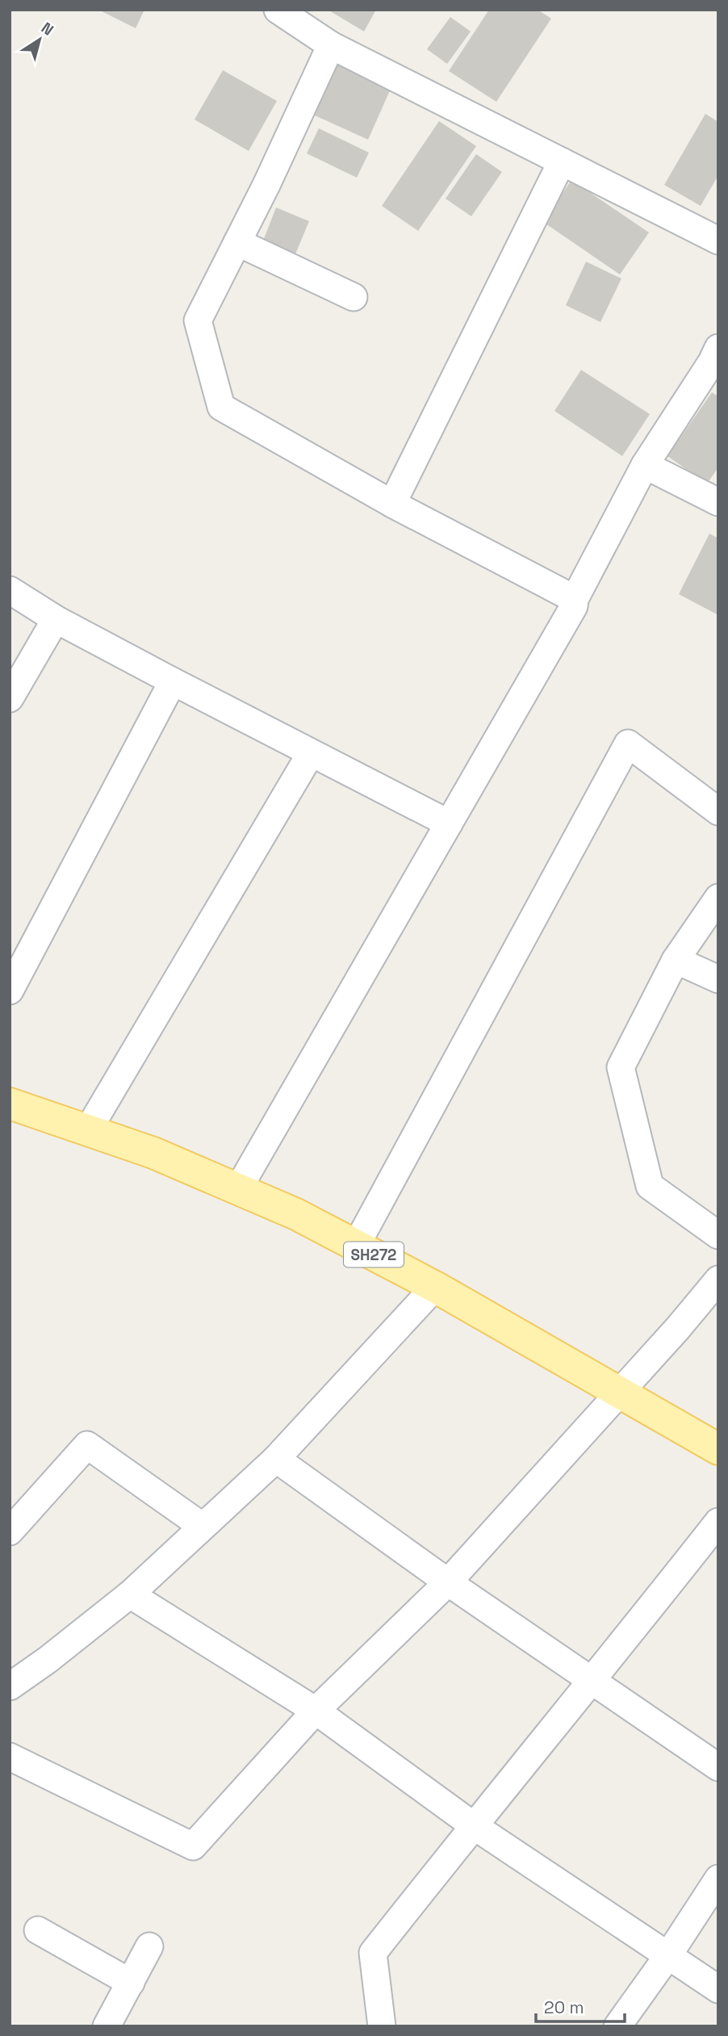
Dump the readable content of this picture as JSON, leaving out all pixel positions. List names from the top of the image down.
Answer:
{
  "streets": {
    "main road": ["SH272"]
  },
  "scale_bar": "20 m",
  "north": "top right"
}
